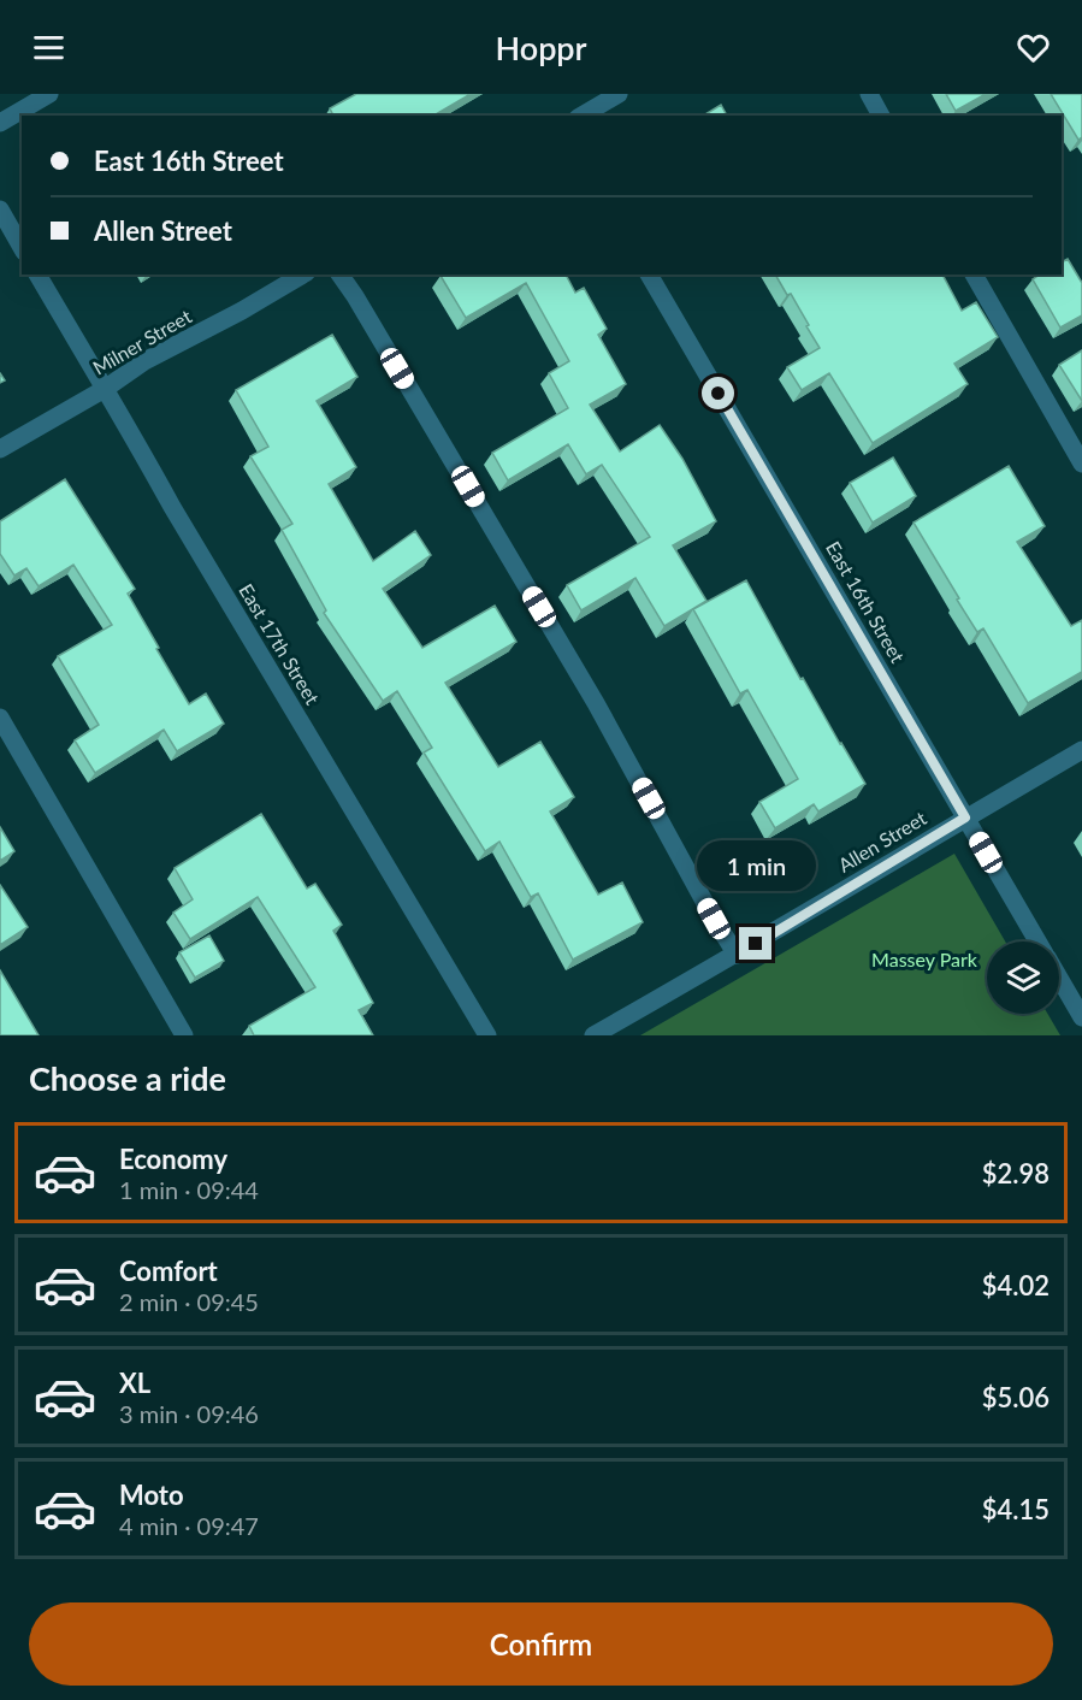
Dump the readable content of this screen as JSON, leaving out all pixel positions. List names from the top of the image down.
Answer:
{
  "streets": {
    "street": [
      "Milner Street",
      "East 16th Street",
      "East 17th Street",
      "Allen Street"
    ]
  },
  "crossings": [
    ["Milner Street", "East 17th Street"],
    ["East 16th Street", "Allen Street"]
  ],
  "parks": ["Massey Park"],
  "page": {
    "header": "Hoppr",
    "banner": ["East 16th Street", "Allen Street"],
    "bubble": "1 min",
    "heading": "Choose a ride",
    "list": [
      {
        "name": "Economy",
        "note": "1 min · 09:44",
        "value": "$2.98"
      },
      {
        "name": "Comfort",
        "note": "2 min · 09:45",
        "value": "$4.02"
      },
      {
        "name": "XL",
        "note": "3 min · 09:46",
        "value": "$5.06"
      },
      {
        "name": "Moto",
        "note": "4 min · 09:47",
        "value": "$4.15"
      }
    ],
    "buttons": "Confirm"
  }
}
